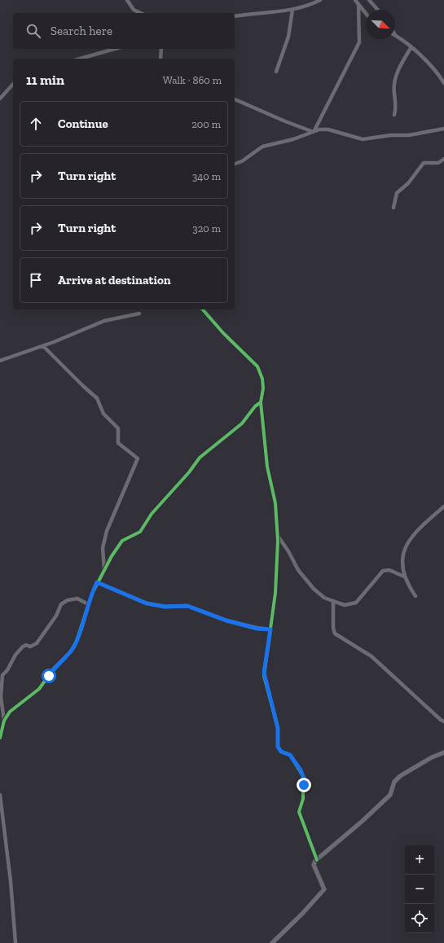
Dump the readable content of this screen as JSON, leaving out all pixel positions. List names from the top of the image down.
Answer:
{
  "north": "bottom right",
  "page": {
    "search": "Search here",
    "heading": ["11 min", "Walk · 860 m"],
    "list": [
      ["Continue", "200 m"],
      ["Turn right", "340 m"],
      ["Turn right", "320 m"],
      "Arrive at destination"
    ],
    "map_buttons": ["+", "−"]
  }
}
